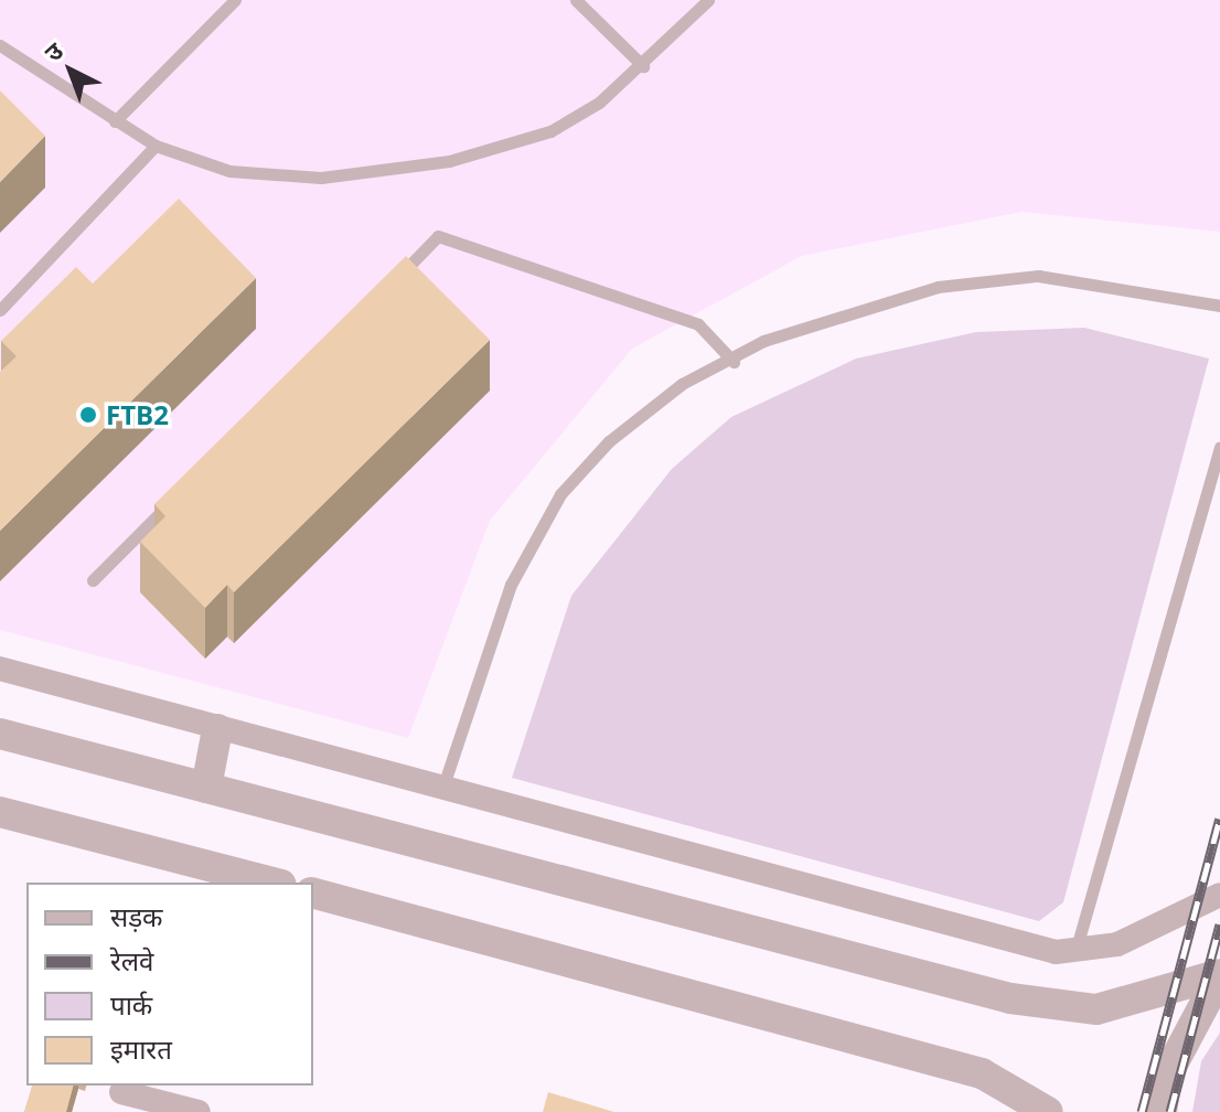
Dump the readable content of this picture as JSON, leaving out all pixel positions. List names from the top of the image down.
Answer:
{
  "places": ["FTB2"],
  "legend": [
    "सड़क",
    "रेलवे",
    "पार्क",
    "इमारत"
  ],
  "north": "top left"
}
